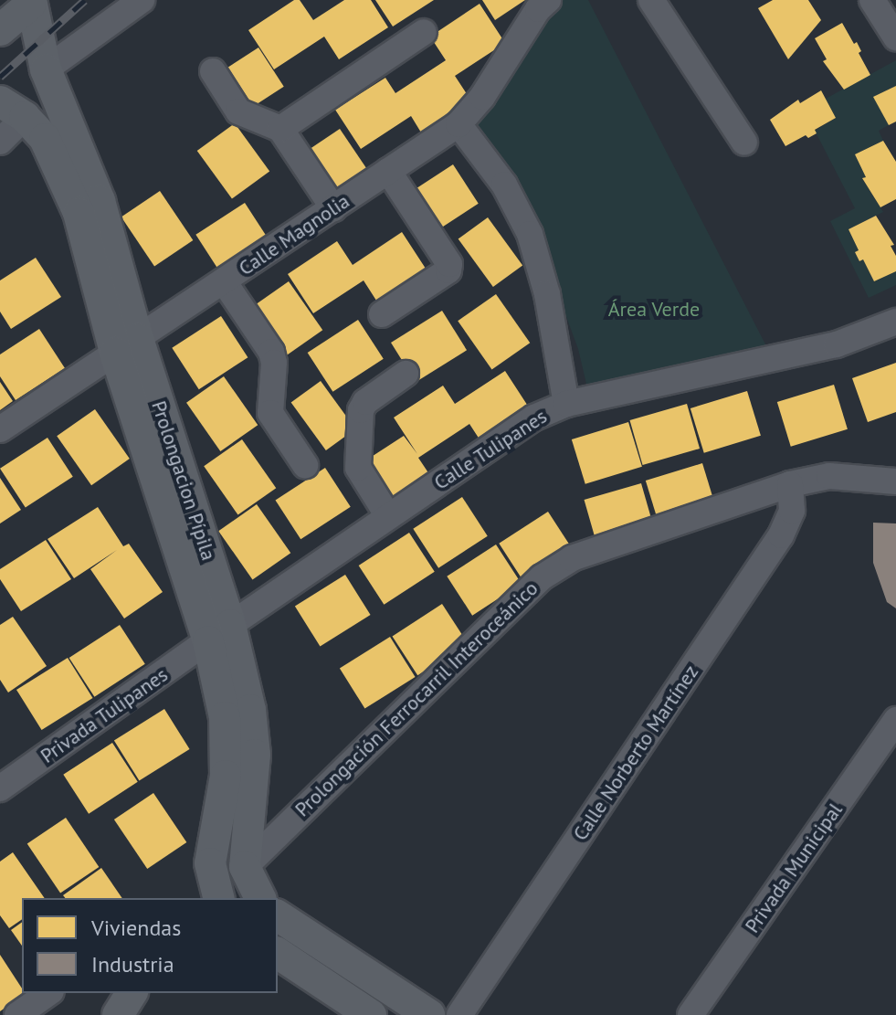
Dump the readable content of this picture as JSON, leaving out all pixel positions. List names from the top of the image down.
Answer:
{
  "streets": {
    "main road": ["Prolongacion Pípila"],
    "street": [
      "Calle Magnolia",
      "Calle Tulipanes",
      "Prolongación Ferrocarril Interoceánico",
      "Privada Tulipanes",
      "Calle Norberto Martínez",
      "Privada Municipal"
    ]
  },
  "crossings": [
    ["Calle Magnolia", "Prolongacion Pípila"],
    ["Calle Tulipanes", "Prolongacion Pípila"],
    ["Calle Tulipanes", "Privada Tulipanes"],
    ["Prolongacion Pípila", "Prolongación Ferrocarril Interoceánico"],
    ["Prolongacion Pípila", "Privada Tulipanes"],
    ["Prolongación Ferrocarril Interoceánico", "Calle Norberto Martínez"]
  ],
  "parks": ["Área Verde"],
  "legend": ["Viviendas", "Industria"]
}
